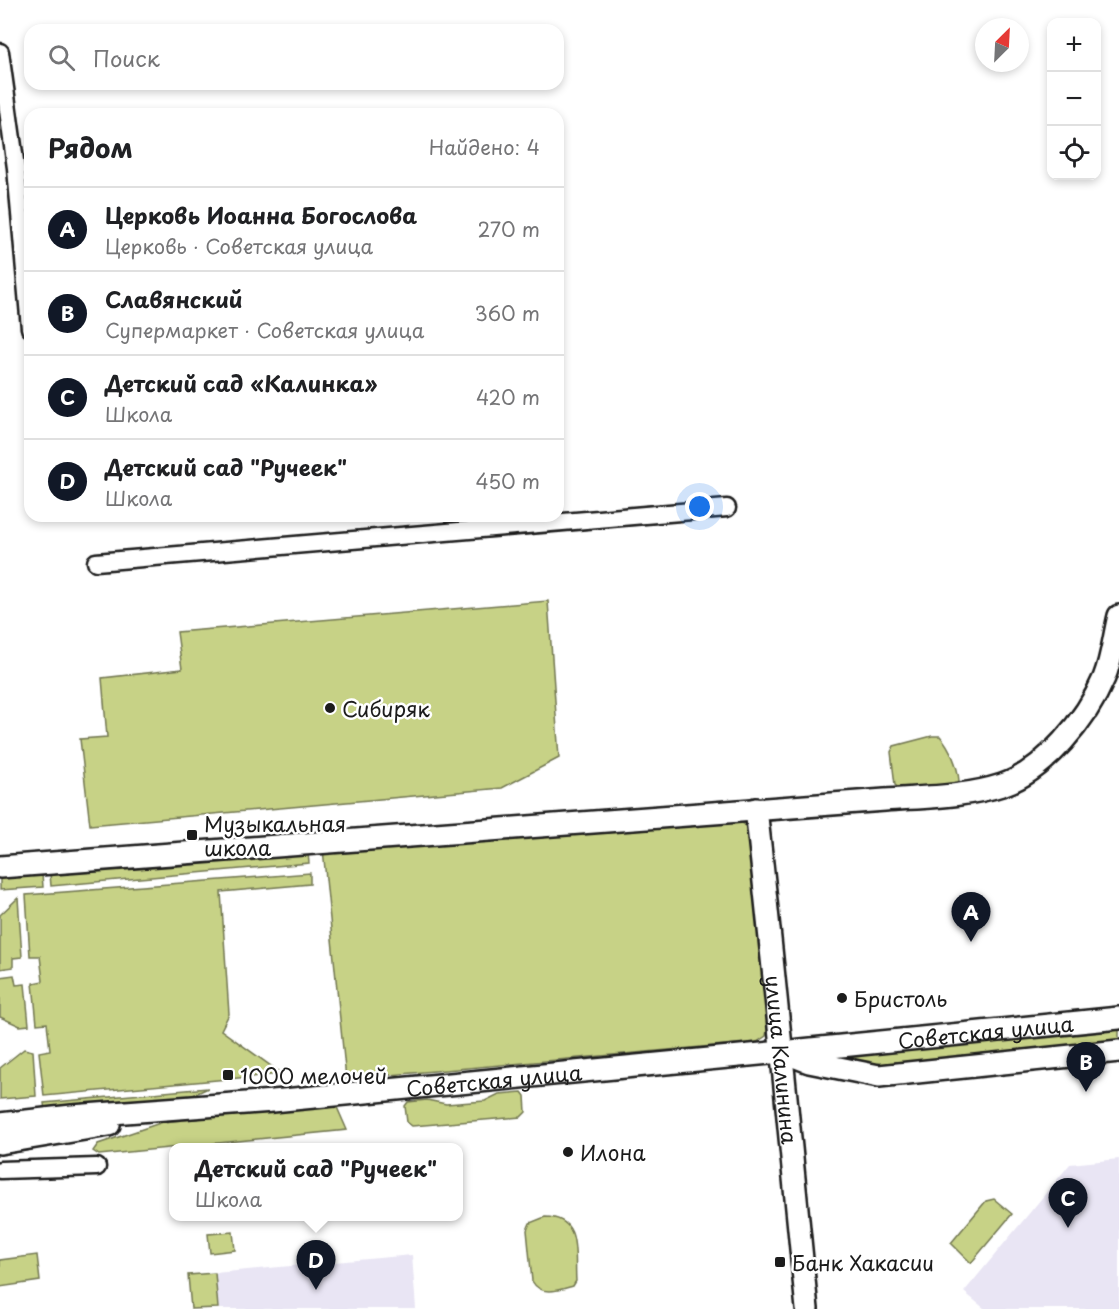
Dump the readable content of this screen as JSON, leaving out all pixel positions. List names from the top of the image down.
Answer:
{
  "streets": {
    "main road": ["Советская улица", "улица Калинина"]
  },
  "crossings": [
    ["Советская улица", "улица Калинина"]
  ],
  "places": {
    "other": ["Сибиряк", "Бристоль", "Илона"],
    "transit": ["Музыкальная школа", "1000 мелочей", "Банк Хакасии"]
  },
  "north": "top right",
  "page": {
    "map_buttons": ["+", "−"],
    "search": "Поиск",
    "heading": ["Рядом", "Найдено: 4"],
    "list": [
      {
        "mark": "A",
        "name": "Церковь Иоанна Богослова",
        "note": "Церковь · Советская улица",
        "value": "270 m"
      },
      {
        "mark": "B",
        "name": "Славянский",
        "note": "Супермаркет · Советская улица",
        "value": "360 m"
      },
      {
        "mark": "C",
        "name": "Детский сад «Калинка»",
        "note": "Школа",
        "value": "420 m"
      },
      {
        "mark": "D",
        "name": "Детский сад \"Ручеек\"",
        "note": "Школа",
        "value": "450 m"
      }
    ],
    "pins": [
      "A",
      "B",
      "C",
      "D"
    ],
    "popup": ["Детский сад \"Ручеек\"", "Школа"]
  }
}
